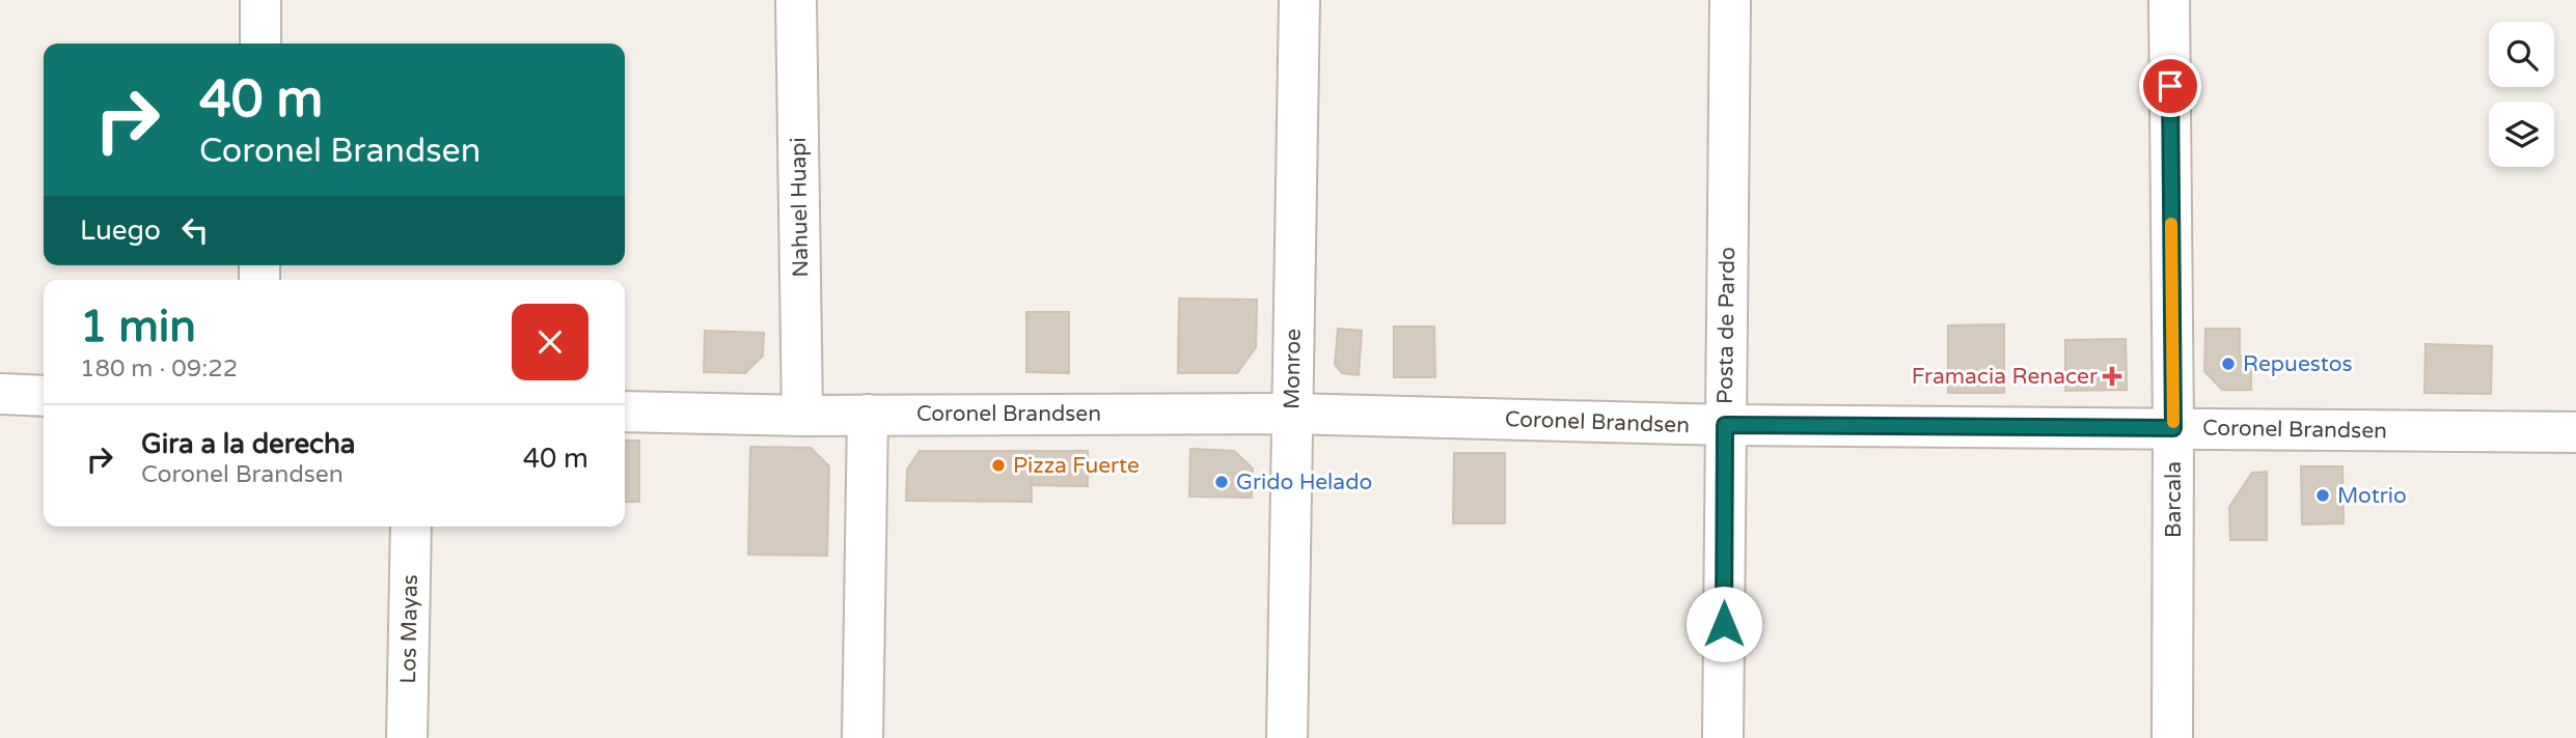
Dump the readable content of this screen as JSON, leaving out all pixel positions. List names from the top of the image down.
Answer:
{
  "streets": {
    "street": [
      "Nahuel Huapi",
      "Posta de Pardo",
      "Monroe",
      "Coronel Brandsen",
      "Barcala",
      "Los Mayas"
    ]
  },
  "crossings": [
    ["Nahuel Huapi", "Coronel Brandsen"],
    ["Posta de Pardo", "Coronel Brandsen"],
    ["Monroe", "Coronel Brandsen"],
    ["Coronel Brandsen", "Barcala"]
  ],
  "places": {
    "other": [
      "Repuestos",
      "Pizza Fuerte",
      "Grido Helado",
      "Motrio"
    ],
    "health": ["Framacia Renacer"]
  },
  "page": {
    "turn": ["40 m", "Coronel Brandsen"],
    "then": "Luego",
    "heading": ["1 min", "180 m · 09:22"],
    "list": [
      {
        "name": "Gira a la derecha",
        "note": "Coronel Brandsen",
        "value": "40 m"
      }
    ]
  }
}
